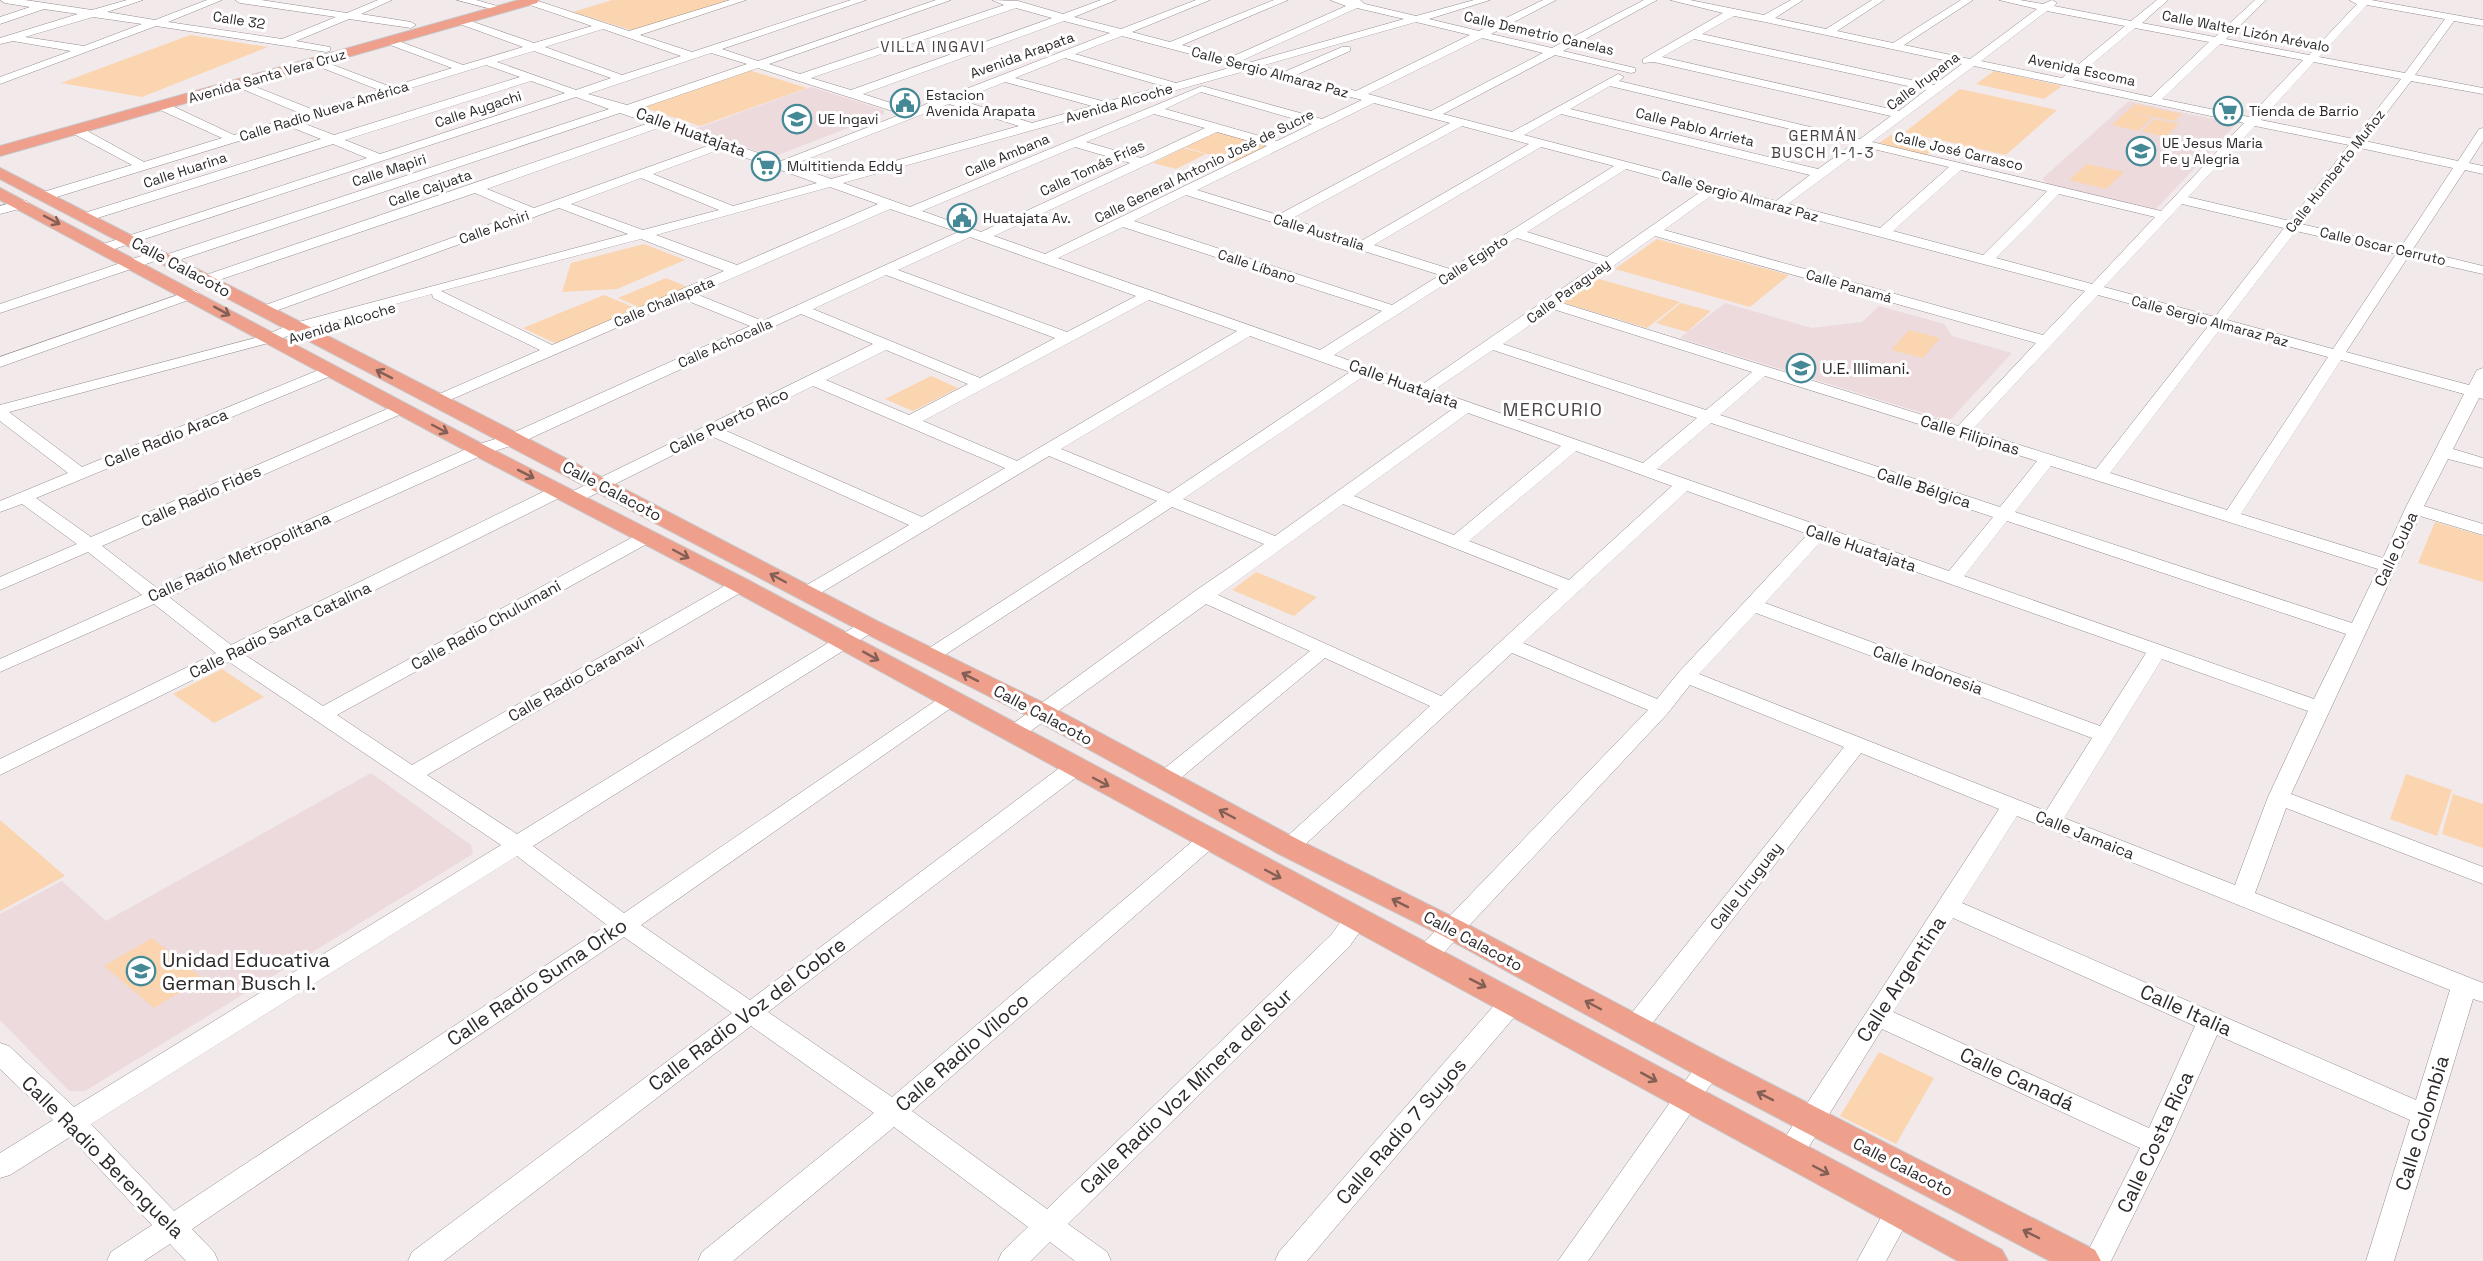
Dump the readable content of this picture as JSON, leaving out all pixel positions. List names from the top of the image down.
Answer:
{
  "streets": {
    "main road": ["Avenida Santa Vera Cruz", "Calle Calacoto"],
    "street": [
      "Calle 32",
      "Calle Walter Lizón Arévalo",
      "Calle Demetrio Canelas",
      "Avenida Arapata",
      "Avenida Escoma",
      "Calle Sergio Almaraz Paz",
      "Calle Irupana",
      "Avenida Alcoche",
      "Calle Aygachi",
      "Calle Radio Nueva América",
      "Calle Pablo Arrieta",
      "Calle Huatajata",
      "Calle José Carrasco",
      "Calle Ambana",
      "Calle General Antonio José de Sucre",
      "Calle Tomás Frías",
      "Calle Huarina",
      "Calle Mapiri",
      "Calle Humberto Muñoz",
      "Calle Cajuata",
      "Calle Achiri",
      "Calle Australia",
      "Calle Oscar Cerruto",
      "Calle Egipto",
      "Calle Líbano",
      "Calle Panamá",
      "Calle Paraguay",
      "Calle Challapata",
      "Calle Achocalla",
      "Calle Puerto Rico",
      "Calle Filipinas",
      "Calle Radio Araca",
      "Calle Bélgica",
      "Calle Radio Fides",
      "Calle Cuba",
      "Calle Radio Metropolitana",
      "Calle Radio Chulumani",
      "Calle Radio Santa Catalina",
      "Calle Indonesia",
      "Calle Radio Caranavi",
      "Calle Jamaica",
      "Calle Uruguay",
      "Calle Argentina",
      "Calle Radio Suma Orko",
      "Calle Italia",
      "Calle Radio Voz del Cobre",
      "Calle Radio Viloco",
      "Calle Canadá",
      "Calle Radio Voz Minera del Sur",
      "Calle Colombia",
      "Calle Radio 7 Suyos",
      "Calle Costa Rica",
      "Calle Radio Berenguela"
    ]
  },
  "crossings": [
    ["Calle 32", "Avenida Santa Vera Cruz"],
    ["Calle Walter Lizón Arévalo", "Calle Irupana"],
    ["Calle Walter Lizón Arévalo", "Calle Humberto Muñoz"],
    ["Calle Demetrio Canelas", "Avenida Alcoche"],
    ["Avenida Arapata", "Calle Sergio Almaraz Paz"],
    ["Avenida Arapata", "Calle Huatajata"],
    ["Avenida Escoma", "Calle Irupana"],
    ["Avenida Escoma", "Calle Humberto Muñoz"],
    ["Calle Sergio Almaraz Paz", "Calle Irupana"],
    ["Calle Sergio Almaraz Paz", "Avenida Alcoche"],
    ["Calle Sergio Almaraz Paz", "Calle General Antonio José de Sucre"],
    ["Calle Sergio Almaraz Paz", "Calle Humberto Muñoz"],
    ["Calle Sergio Almaraz Paz", "Calle Egipto"],
    ["Calle Sergio Almaraz Paz", "Calle Paraguay"],
    ["Calle Sergio Almaraz Paz", "Calle Cuba"],
    ["Calle Irupana", "Calle Pablo Arrieta"],
    ["Calle Irupana", "Calle José Carrasco"],
    ["Avenida Alcoche", "Calle Huatajata"],
    ["Avenida Alcoche", "Calle Ambana"],
    ["Avenida Alcoche", "Calle Calacoto"],
    ["Calle Aygachi", "Calle Huatajata"],
    ["Calle Aygachi", "Calle Calacoto"],
    ["Calle Radio Nueva América", "Calle Huatajata"],
    ["Calle Radio Nueva América", "Calle Calacoto"],
    ["Calle Huatajata", "Calle Ambana"],
    ["Calle Huatajata", "Calle General Antonio José de Sucre"],
    ["Calle Huatajata", "Calle Tomás Frías"],
    ["Calle Huatajata", "Calle Huarina"],
    ["Calle Huatajata", "Calle Mapiri"],
    ["Calle Huatajata", "Calle Cajuata"],
    ["Calle Huatajata", "Calle Achiri"],
    ["Calle Huatajata", "Calle Egipto"],
    ["Calle Huatajata", "Calle Paraguay"],
    ["Calle Huatajata", "Calle Challapata"],
    ["Calle Huatajata", "Calle Achocalla"],
    ["Calle Huatajata", "Calle Cuba"],
    ["Calle General Antonio José de Sucre", "Calle Australia"],
    ["Calle General Antonio José de Sucre", "Calle Líbano"],
    ["Calle Tomás Frías", "Calle Achocalla"],
    ["Calle Huarina", "Calle Calacoto"],
    ["Calle Mapiri", "Calle Calacoto"],
    ["Calle Humberto Muñoz", "Calle Oscar Cerruto"],
    ["Calle Humberto Muñoz", "Calle Filipinas"],
    ["Calle Cajuata", "Calle Calacoto"],
    ["Calle Achiri", "Calle Calacoto"],
    ["Calle Australia", "Calle Egipto"],
    ["Calle Egipto", "Calle Líbano"],
    ["Calle Calacoto", "Calle Challapata"],
    ["Calle Calacoto", "Calle Achocalla"],
    ["Calle Calacoto", "Calle Puerto Rico"],
    ["Calle Calacoto", "Calle Radio Araca"],
    ["Calle Calacoto", "Calle Radio Fides"],
    ["Calle Calacoto", "Calle Radio Metropolitana"],
    ["Calle Calacoto", "Calle Radio Chulumani"],
    ["Calle Calacoto", "Calle Radio Santa Catalina"],
    ["Calle Calacoto", "Calle Radio Caranavi"],
    ["Calle Calacoto", "Calle Uruguay"],
    ["Calle Calacoto", "Calle Argentina"],
    ["Calle Calacoto", "Calle Radio Suma Orko"],
    ["Calle Calacoto", "Calle Radio Voz del Cobre"],
    ["Calle Calacoto", "Calle Radio Viloco"],
    ["Calle Calacoto", "Calle Radio Voz Minera del Sur"],
    ["Calle Calacoto", "Calle Radio 7 Suyos"],
    ["Calle Panamá", "Calle Paraguay"],
    ["Calle Paraguay", "Calle Filipinas"],
    ["Calle Paraguay", "Calle Bélgica"],
    ["Calle Achocalla", "Calle Radio Metropolitana"],
    ["Calle Puerto Rico", "Calle Radio Santa Catalina"],
    ["Calle Filipinas", "Calle Cuba"],
    ["Calle Bélgica", "Calle Cuba"],
    ["Calle Cuba", "Calle Jamaica"],
    ["Calle Jamaica", "Calle Uruguay"],
    ["Calle Jamaica", "Calle Argentina"],
    ["Calle Jamaica", "Calle Colombia"],
    ["Calle Argentina", "Calle Italia"],
    ["Calle Argentina", "Calle Canadá"],
    ["Calle Radio Suma Orko", "Calle Radio Berenguela"],
    ["Calle Italia", "Calle Colombia"],
    ["Calle Italia", "Calle Costa Rica"],
    ["Calle Canadá", "Calle Costa Rica"]
  ],
  "districts": ["VILLA INGAVI", "GERMÁN BUSCH 1-1-3", "MERCURIO"],
  "places": {
    "public building": ["Estacion Avenida Arapata", "Huatajata Av."],
    "supermarket": ["Tienda de Barrio", "Multitienda Eddy"],
    "school or university": [
      "UE Ingavi",
      "UE Jesus Maria Fe y Alegria",
      "U.E. Illimani.",
      "Unidad Educativa German Busch I."
    ]
  }
}
